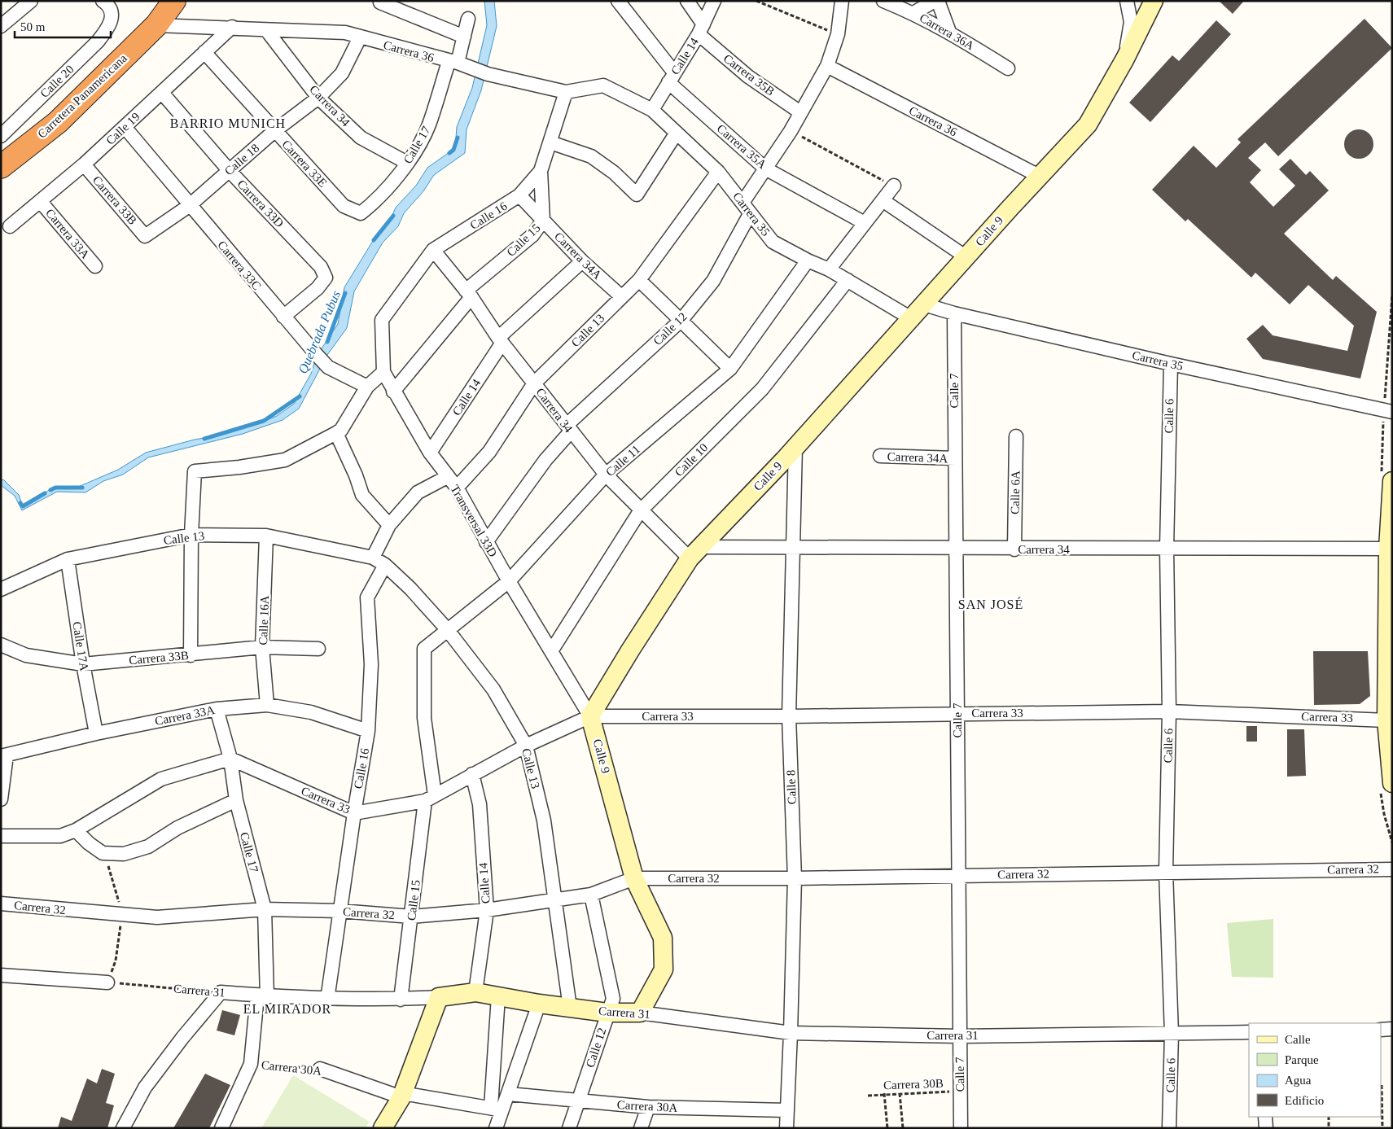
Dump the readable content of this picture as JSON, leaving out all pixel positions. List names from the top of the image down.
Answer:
{
  "streets": {
    "highway": ["Carretera Panamericana"],
    "street": [
      "Carrera 36A",
      "Carrera 36",
      "Calle 14",
      "Carrera 35B",
      "Calle 20",
      "Carrera 34",
      "Calle 19",
      "Calle 17",
      "Carrera 35A",
      "Calle 18",
      "Carrera 33E",
      "Carrera 33B",
      "Carrera 33D",
      "Carrera 35",
      "Calle 16",
      "Calle 9",
      "Carrera 33A",
      "Calle 15",
      "Carrera 34A",
      "Carrera 33C",
      "Calle 12",
      "Calle 13",
      "Calle 7",
      "Calle 6",
      "Calle 10",
      "Calle 11",
      "Calle 6A",
      "Transversal 33D",
      "Calle 16A",
      "Calle 17A",
      "Carrera 33",
      "Calle 8",
      "Carrera 32",
      "Carrera 31",
      "Carrera 30A"
    ],
    "path": ["Carrera 30B"]
  },
  "crossings": [
    ["Carrera 36", "Calle 14"],
    ["Carrera 36", "Carretera Panamericana"],
    ["Carrera 36", "Carrera 34"],
    ["Carrera 36", "Calle 19"],
    ["Carrera 36", "Calle 17"],
    ["Carrera 36", "Calle 18"],
    ["Carrera 36", "Carrera 35"],
    ["Carrera 36", "Calle 16"],
    ["Carrera 36", "Calle 9"],
    ["Carrera 36", "Calle 12"],
    ["Calle 14", "Carrera 35B"],
    ["Calle 14", "Carrera 34"],
    ["Calle 14", "Carrera 35A"],
    ["Calle 14", "Carrera 35"],
    ["Calle 14", "Carrera 34A"],
    ["Calle 14", "Transversal 33D"],
    ["Calle 14", "Carrera 33"],
    ["Calle 14", "Carrera 32"],
    ["Calle 14", "Carrera 31"],
    ["Carrera 35B", "Calle 12"],
    ["Carrera 34", "Calle 17"],
    ["Carrera 34", "Calle 18"],
    ["Carrera 34", "Calle 16"],
    ["Carrera 34", "Calle 9"],
    ["Carrera 34", "Calle 15"],
    ["Carrera 34", "Calle 12"],
    ["Carrera 34", "Calle 13"],
    ["Carrera 34", "Calle 7"],
    ["Carrera 34", "Calle 6"],
    ["Carrera 34", "Calle 10"],
    ["Carrera 34", "Calle 11"],
    ["Carrera 34", "Calle 6A"],
    ["Carrera 34", "Calle 8"],
    ["Calle 19", "Carrera 33E"],
    ["Calle 19", "Carrera 33B"],
    ["Calle 19", "Carrera 33D"],
    ["Calle 19", "Carrera 33A"],
    ["Calle 19", "Carrera 33C"],
    ["Calle 17", "Carrera 33E"],
    ["Calle 17", "Carrera 33A"],
    ["Calle 17", "Carrera 33"],
    ["Calle 17", "Carrera 32"],
    ["Calle 17", "Carrera 31"],
    ["Calle 17", "Carrera 30A"],
    ["Carrera 35A", "Calle 12"],
    ["Calle 18", "Carrera 33E"],
    ["Calle 18", "Carrera 33B"],
    ["Calle 18", "Carrera 33D"],
    ["Calle 18", "Carrera 33C"],
    ["Carrera 33B", "Calle 16A"],
    ["Carrera 33B", "Calle 17A"],
    ["Carrera 33D", "Carrera 33C"],
    ["Carrera 35", "Calle 9"],
    ["Carrera 35", "Calle 12"],
    ["Carrera 35", "Calle 13"],
    ["Carrera 35", "Calle 7"],
    ["Carrera 35", "Calle 6"],
    ["Carrera 35", "Calle 10"],
    ["Carrera 35", "Calle 11"],
    ["Calle 16", "Carrera 33A"],
    ["Calle 16", "Calle 15"],
    ["Calle 16", "Carrera 34A"],
    ["Calle 16", "Calle 13"],
    ["Calle 16", "Transversal 33D"],
    ["Calle 16", "Carrera 33"],
    ["Calle 16", "Carrera 32"],
    ["Calle 16", "Carrera 31"],
    ["Calle 9", "Transversal 33D"],
    ["Calle 9", "Carrera 33"],
    ["Calle 9", "Calle 8"],
    ["Calle 9", "Carrera 32"],
    ["Calle 9", "Carrera 31"],
    ["Carrera 33A", "Calle 16A"],
    ["Carrera 33A", "Calle 17A"],
    ["Calle 15", "Carrera 34A"],
    ["Calle 15", "Calle 11"],
    ["Calle 15", "Transversal 33D"],
    ["Calle 15", "Carrera 33"],
    ["Calle 15", "Carrera 32"],
    ["Calle 15", "Carrera 31"],
    ["Carrera 34A", "Calle 13"],
    ["Carrera 34A", "Calle 7"],
    ["Calle 12", "Transversal 33D"],
    ["Calle 12", "Carrera 32"],
    ["Calle 12", "Carrera 31"],
    ["Calle 12", "Carrera 30A"],
    ["Calle 13", "Calle 11"],
    ["Calle 13", "Transversal 33D"],
    ["Calle 13", "Calle 16A"],
    ["Calle 13", "Calle 17A"],
    ["Calle 13", "Carrera 33"],
    ["Calle 13", "Carrera 32"],
    ["Calle 13", "Carrera 31"],
    ["Calle 7", "Carrera 33"],
    ["Calle 7", "Carrera 32"],
    ["Calle 7", "Carrera 31"],
    ["Calle 7", "Carrera 30B"],
    ["Calle 6", "Carrera 33"],
    ["Calle 6", "Carrera 32"],
    ["Calle 6", "Carrera 31"],
    ["Calle 10", "Transversal 33D"],
    ["Calle 11", "Transversal 33D"],
    ["Transversal 33D", "Carrera 33"],
    ["Carrera 33", "Calle 8"],
    ["Calle 8", "Carrera 32"],
    ["Calle 8", "Carrera 31"],
    ["Calle 8", "Carrera 30A"]
  ],
  "districts": ["BARRIO MUNICH", "SAN JOSÉ", "EL MIRADOR"],
  "water": ["Quebrada Pubus"],
  "legend": [
    "Calle",
    "Parque",
    "Agua",
    "Edificio"
  ],
  "scale_bar": "50 m"
}
